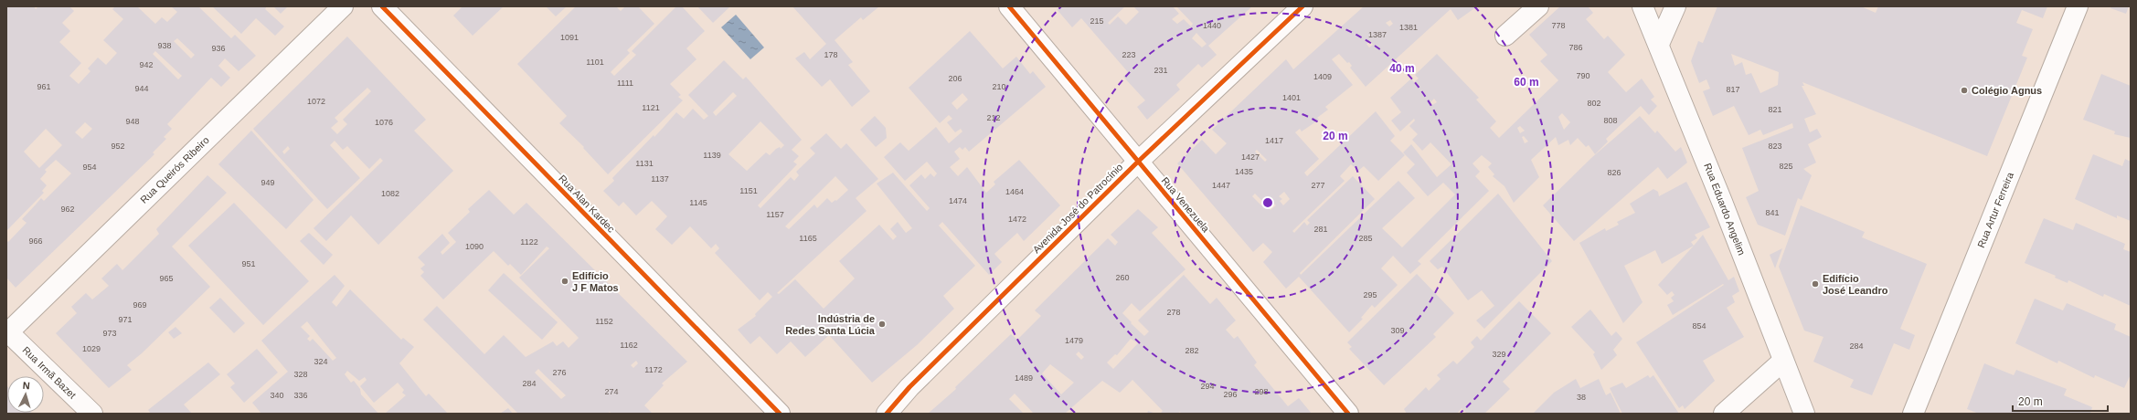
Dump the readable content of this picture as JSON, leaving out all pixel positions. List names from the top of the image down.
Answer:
{
  "streets": {
    "street": [
      "Rua Queirós Ribeiro",
      "Rua Alan Kardec",
      "Rua Venezuela",
      "Avenida José do Patrocínio",
      "Rua Eduardo Angelim",
      "Rua Artur Ferreira",
      "Rua Irmã Bazet"
    ]
  },
  "crossings": [
    ["Rua Queirós Ribeiro", "Rua Irmã Bazet"],
    ["Rua Venezuela", "Avenida José do Patrocínio"]
  ],
  "places": [
    "Colégio Agnus",
    "Edifício J F Matos",
    "Edifício José Leandro",
    "Indústria de Redes Santa Lúcia"
  ],
  "house_numbers": [
    "215",
    "1440",
    "778",
    "1381",
    "1387",
    "1091",
    "938",
    "786",
    "936",
    "178",
    "223",
    "1101",
    "942",
    "231",
    "790",
    "1409",
    "206",
    "1111",
    "961",
    "210",
    "944",
    "817",
    "1401",
    "1072",
    "802",
    "1121",
    "821",
    "212",
    "808",
    "948",
    "1076",
    "1417",
    "952",
    "823",
    "1139",
    "1427",
    "1131",
    "825",
    "954",
    "1435",
    "826",
    "1137",
    "949",
    "1447",
    "277",
    "1151",
    "1464",
    "1082",
    "1474",
    "1145",
    "962",
    "841",
    "1157",
    "1472",
    "281",
    "1165",
    "285",
    "966",
    "1122",
    "1090",
    "951",
    "260",
    "965",
    "295",
    "969",
    "278",
    "971",
    "1152",
    "854",
    "309",
    "973",
    "1479",
    "1162",
    "284",
    "1029",
    "282",
    "329",
    "324",
    "1172",
    "276",
    "328",
    "1489",
    "284",
    "294",
    "274",
    "298",
    "296",
    "340",
    "336",
    "38"
  ],
  "scale_bar": "20 m",
  "north": "top",
  "rings": ["40 m", "60 m", "20 m"]
}
